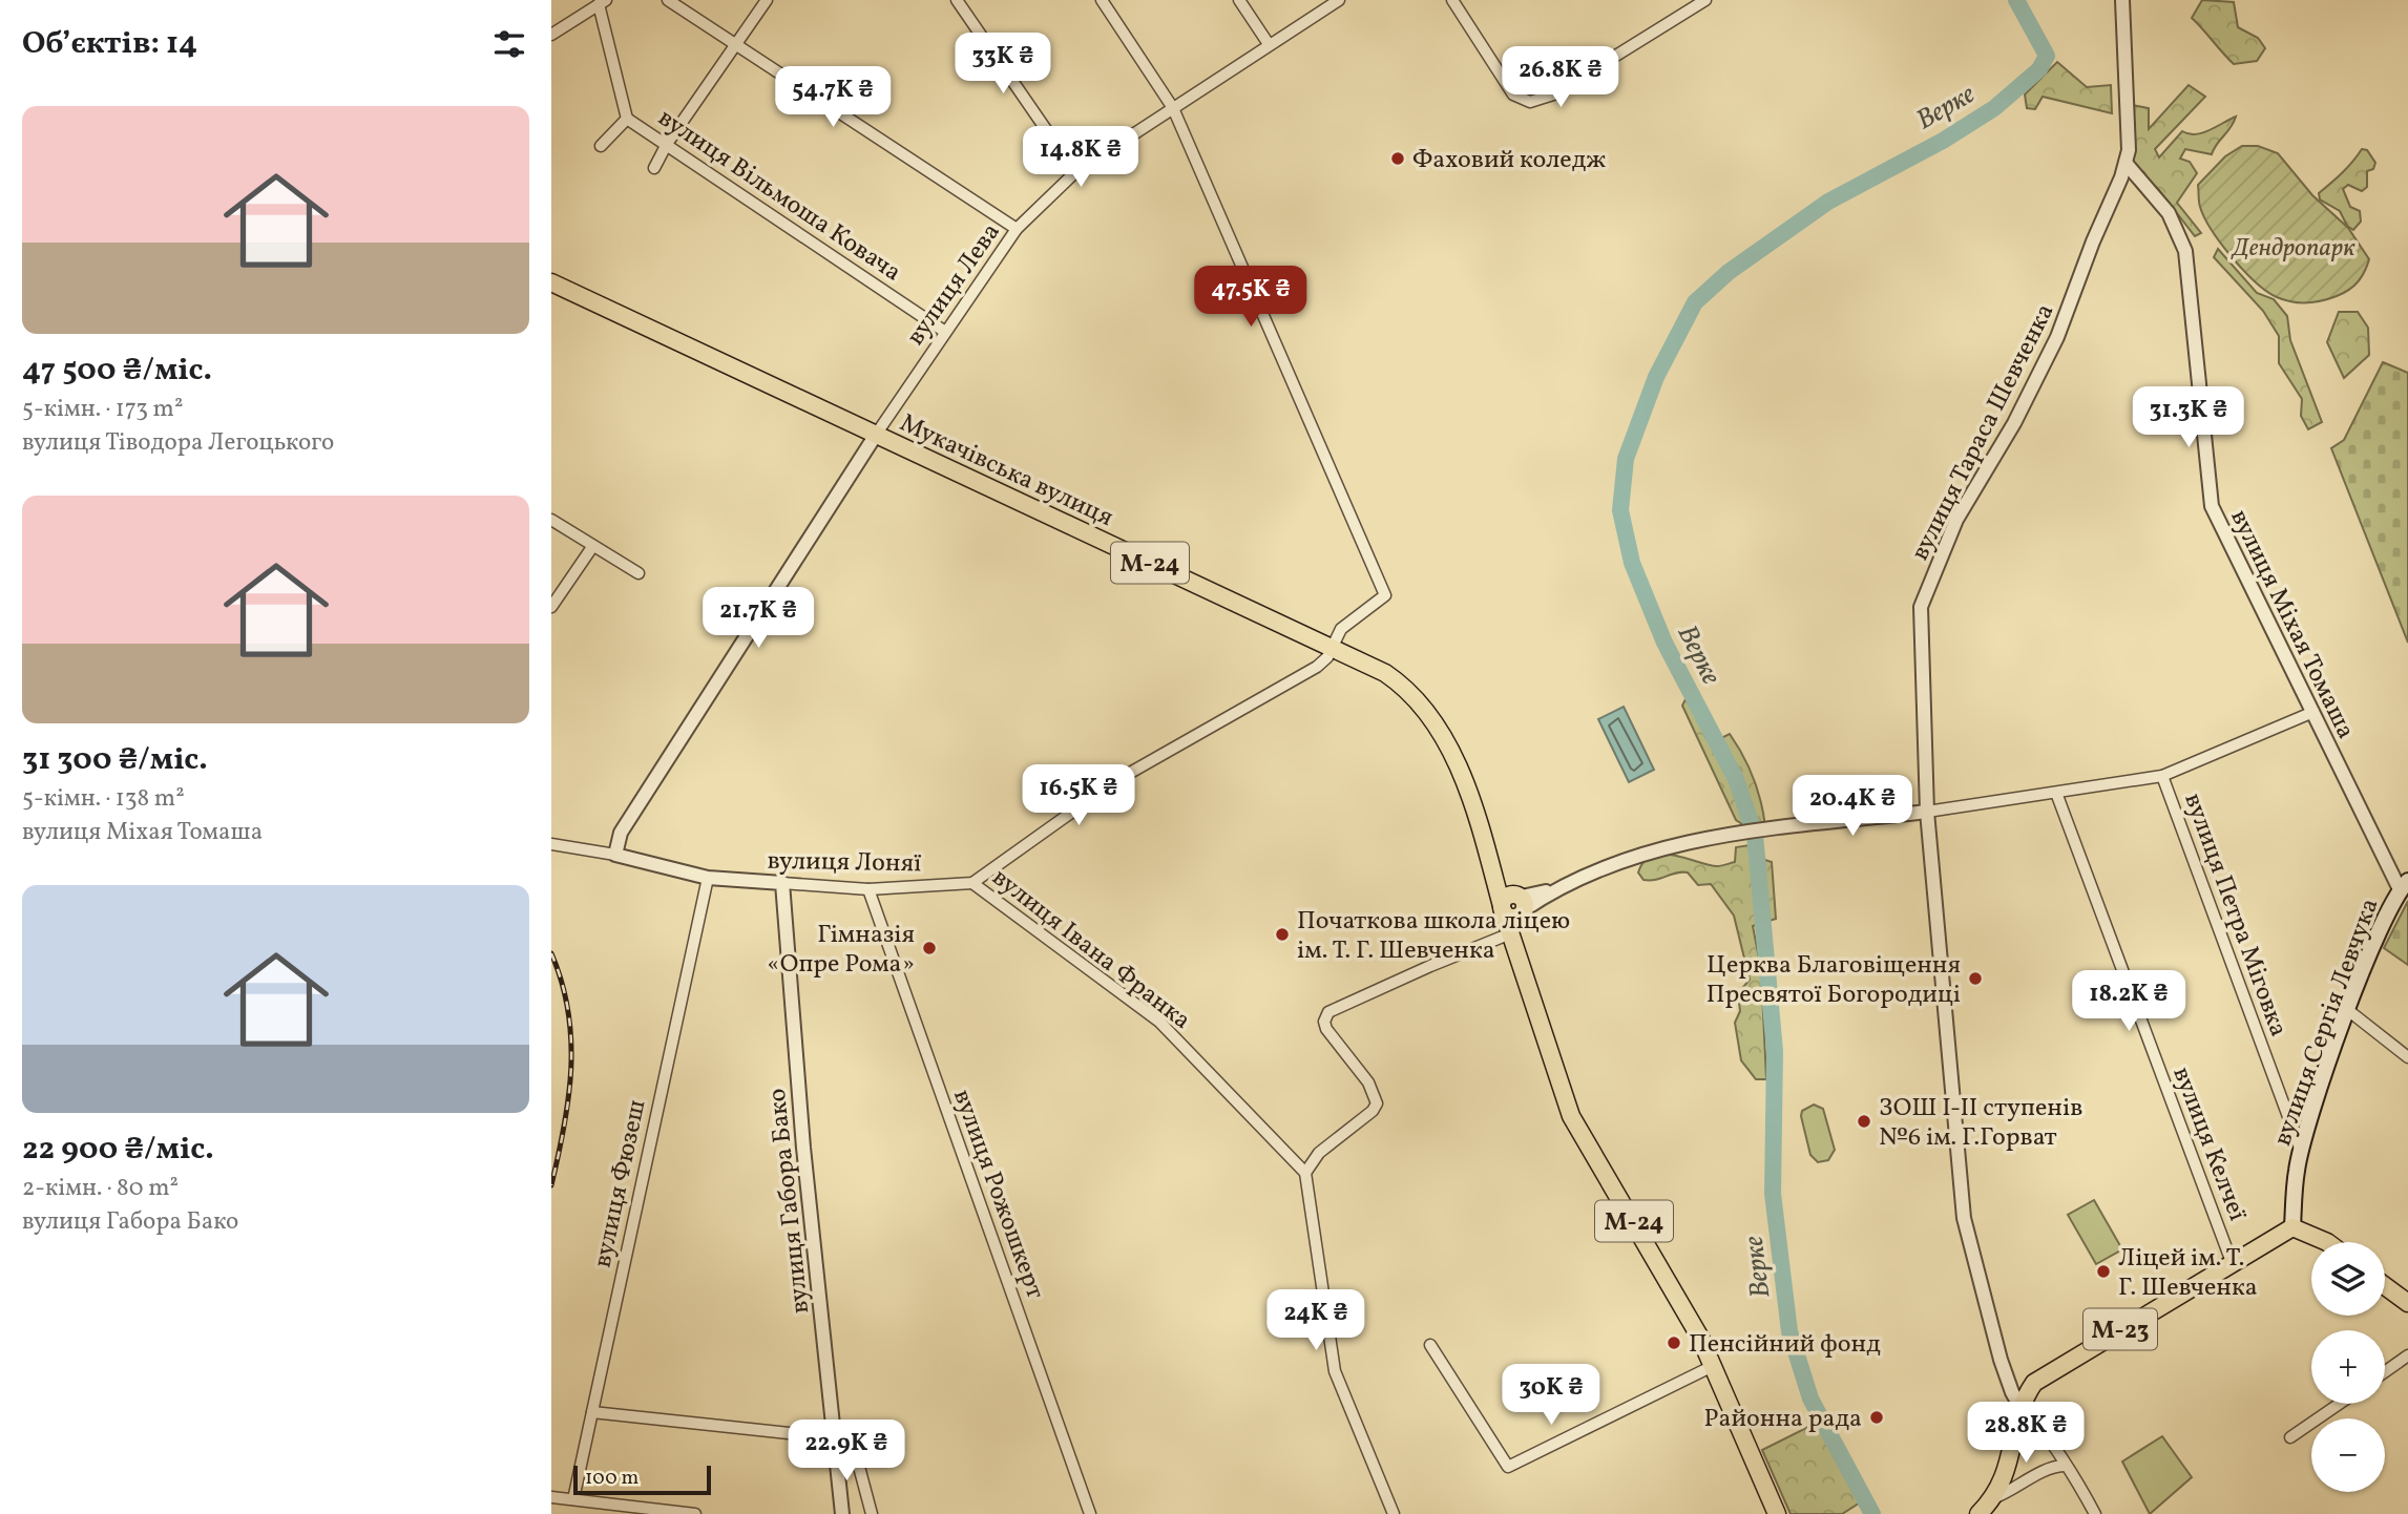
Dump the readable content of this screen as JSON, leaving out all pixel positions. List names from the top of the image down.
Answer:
{
  "streets": {
    "highway": ["Мукачівська вулиця", "М-24", "М-23"],
    "main road": ["вулиця Сергія Левчука"],
    "street": [
      "вулиця Вільмоша Ковача",
      "вулиця Лева",
      "вулиця Тараса Шевченка",
      "вулиця Міхая Томаша",
      "вулиця Лоняї",
      "вулиця Петра Міговка",
      "вулиця Івана Франка",
      "вулиця Келчеї",
      "вулиця Фюзеш",
      "вулиця Рожошкерт",
      "вулиця Габора Бако"
    ]
  },
  "crossings": [
    ["вулиця Вільмоша Ковача", "вулиця Лева"],
    ["вулиця Лева", "Мукачівська вулиця"],
    ["вулиця Тараса Шевченка", "вулиця Міхая Томаша"],
    ["вулиця Тараса Шевченка", "М-23"],
    ["Мукачівська вулиця", "М-24"],
    ["вулиця Міхая Томаша", "вулиця Сергія Левчука"],
    ["вулиця Лоняї", "вулиця Івана Франка"],
    ["вулиця Лоняї", "вулиця Фюзеш"],
    ["вулиця Лоняї", "вулиця Рожошкерт"],
    ["вулиця Лоняї", "вулиця Габора Бако"],
    ["вулиця Петра Міговка", "вулиця Сергія Левчука"],
    ["вулиця Сергія Левчука", "М-23"],
    ["вулиця Келчеї", "М-23"]
  ],
  "water": ["Верке"],
  "parks": ["Дендропарк"],
  "places": [
    "Фаховий коледж",
    "Початкова школа ліцею ім. Т. Г. Шевченка",
    "Гімназія «Опре Рома»",
    "Церква Благовіщення Пресвятої Богородиці",
    "ЗОШ І-ІІ ступенів №6 ім. Г.Горват",
    "Ліцей ім. Т. Г. Шевченка",
    "Пенсійний фонд",
    "Районна рада"
  ],
  "scale_bar": "100 m",
  "page": {
    "heading": "Об’єктів: 14",
    "price": [
      "33K ₴",
      "26.8K ₴",
      "54.7K ₴",
      "14.8K ₴",
      "47.5K ₴",
      "31.3K ₴",
      "21.7K ₴",
      "16.5K ₴",
      "20.4K ₴",
      "18.2K ₴",
      "24K ₴",
      "30K ₴",
      "28.8K ₴",
      "22.9K ₴"
    ],
    "list": [
      {
        "name": "47 500 ₴/міс.",
        "note": "5-кімн. · 173 m² · вулиця Тіводора Легоцького"
      },
      {
        "name": "31 300 ₴/міс.",
        "note": "5-кімн. · 138 m² · вулиця Міхая Томаша"
      },
      {
        "name": "22 900 ₴/міс.",
        "note": "2-кімн. · 80 m² · вулиця Габора Бако"
      }
    ],
    "map_buttons": ["+", "−"],
    "scale": "100 m"
  }
}
